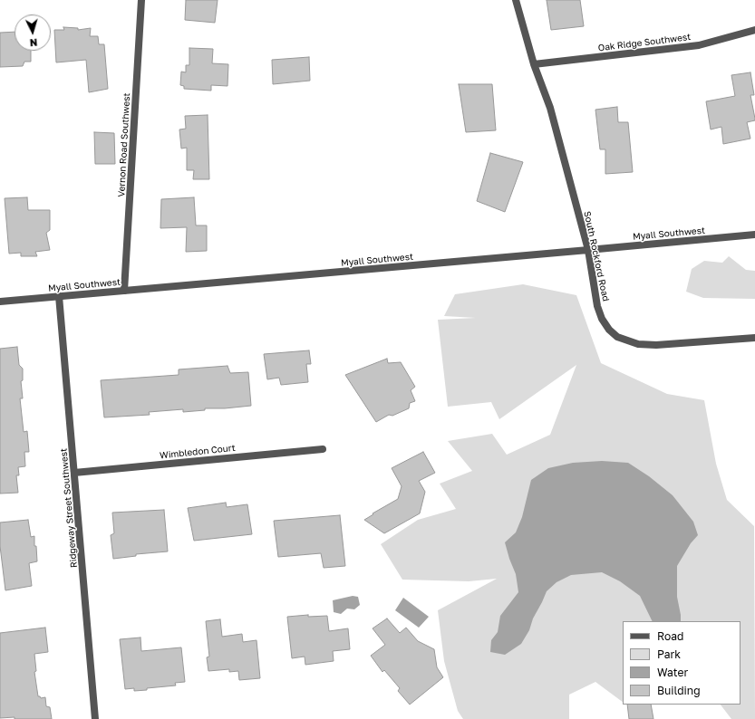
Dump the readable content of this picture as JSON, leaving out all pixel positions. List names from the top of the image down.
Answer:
{
  "streets": {
    "street": [
      "Oak Ridge Southwest",
      "Vernon Road Southwest",
      "Myall Southwest",
      "South Rockford Road",
      "Wimbledon Court",
      "Ridgeway Street Southwest"
    ]
  },
  "crossings": [
    ["Oak Ridge Southwest", "South Rockford Road"],
    ["Vernon Road Southwest", "Myall Southwest"],
    ["Myall Southwest", "South Rockford Road"],
    ["Myall Southwest", "Ridgeway Street Southwest"],
    ["Wimbledon Court", "Ridgeway Street Southwest"]
  ],
  "legend": [
    "Road",
    "Park",
    "Water",
    "Building"
  ],
  "north": "bottom"
}
